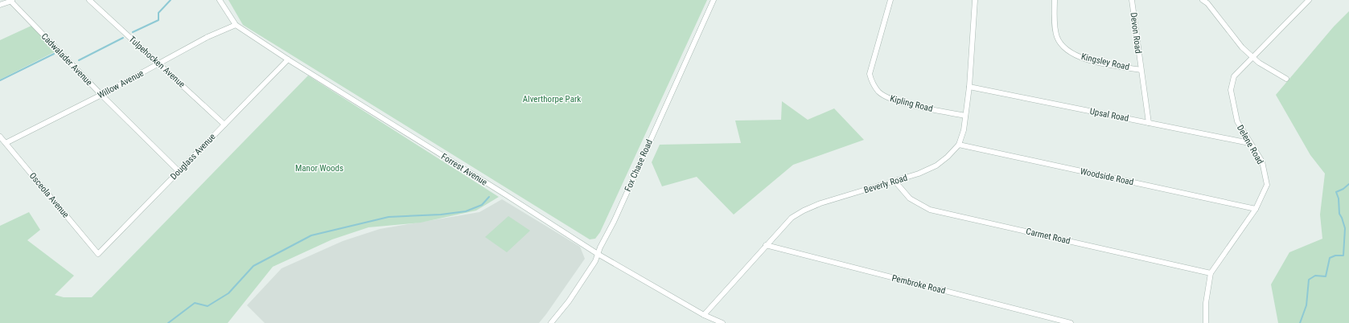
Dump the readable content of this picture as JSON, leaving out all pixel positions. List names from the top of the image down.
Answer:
{
  "streets": {
    "street": [
      "Devon Road",
      "Cadwalader Avenue",
      "Tulpehocken Avenue",
      "Kingsley Road",
      "Willow Avenue",
      "Kipling Road",
      "Upsal Road",
      "Delene Road",
      "Douglass Avenue",
      "Fox Chase Road",
      "Forrest Avenue",
      "Woodside Road",
      "Beverly Road",
      "Osceola Avenue",
      "Carmet Road",
      "Pembroke Road"
    ]
  },
  "crossings": [
    ["Devon Road", "Kingsley Road"],
    ["Devon Road", "Upsal Road"],
    ["Cadwalader Avenue", "Willow Avenue"],
    ["Cadwalader Avenue", "Douglass Avenue"],
    ["Tulpehocken Avenue", "Willow Avenue"],
    ["Tulpehocken Avenue", "Douglass Avenue"],
    ["Willow Avenue", "Forrest Avenue"],
    ["Willow Avenue", "Osceola Avenue"],
    ["Kipling Road", "Beverly Road"],
    ["Upsal Road", "Delene Road"],
    ["Upsal Road", "Beverly Road"],
    ["Delene Road", "Woodside Road"],
    ["Delene Road", "Carmet Road"],
    ["Douglass Avenue", "Forrest Avenue"],
    ["Douglass Avenue", "Osceola Avenue"],
    ["Fox Chase Road", "Forrest Avenue"],
    ["Forrest Avenue", "Beverly Road"],
    ["Woodside Road", "Beverly Road"],
    ["Beverly Road", "Carmet Road"],
    ["Beverly Road", "Pembroke Road"]
  ],
  "parks": ["Alverthorpe Park", "Manor Woods"]
}
